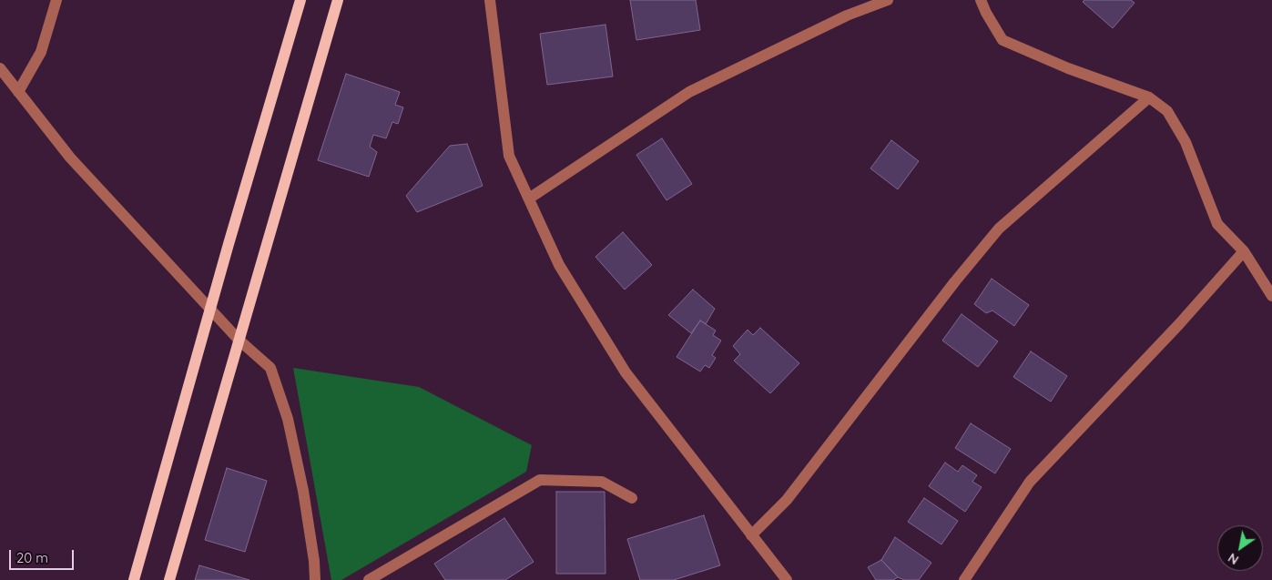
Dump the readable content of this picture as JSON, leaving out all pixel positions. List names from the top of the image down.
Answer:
{
  "scale_bar": "20 m",
  "north": "bottom left"
}
